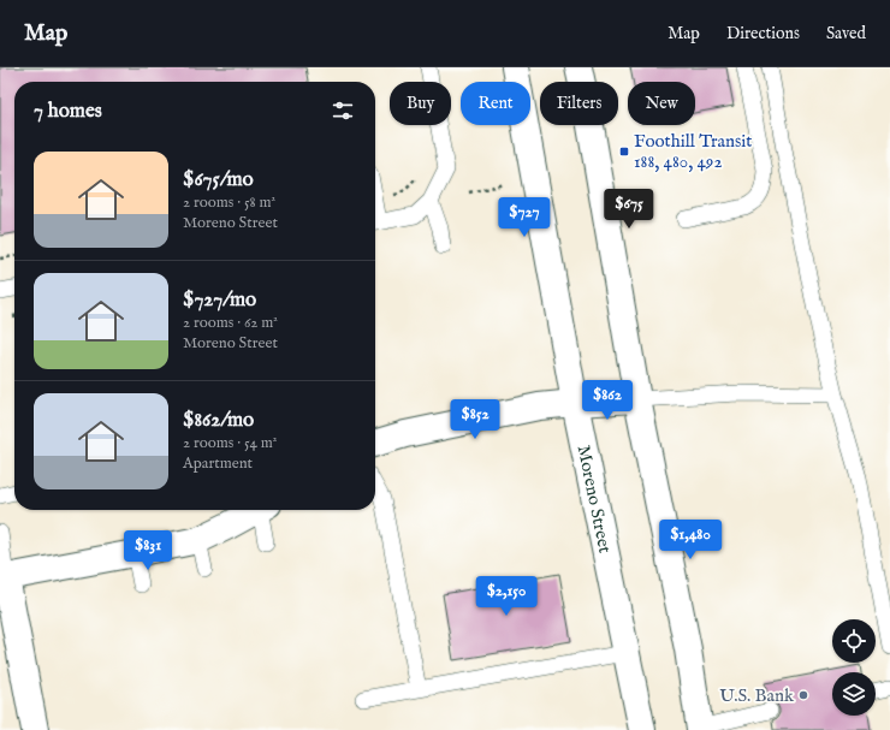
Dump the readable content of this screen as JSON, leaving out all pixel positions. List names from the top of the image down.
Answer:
{
  "streets": {
    "street": ["Moreno Street"]
  },
  "places": {
    "transit": ["Foothill Transit 188, 480, 492"],
    "other": ["U.S. Bank"]
  },
  "page": {
    "header": "Map",
    "nav": ["Map", "Directions", "Saved"],
    "chip": [
      "Buy",
      "Rent",
      "Filters",
      "New"
    ],
    "heading": "7 homes",
    "list": [
      {
        "name": "$675/mo",
        "note": "2 rooms · 58 m² · Moreno Street"
      },
      {
        "name": "$727/mo",
        "note": "2 rooms · 62 m² · Moreno Street"
      },
      {
        "name": "$862/mo",
        "note": "2 rooms · 54 m² · Apartment"
      }
    ],
    "price": [
      "$675",
      "$727",
      "$862",
      "$852",
      "$1,480",
      "$831",
      "$2,150"
    ]
  }
}
